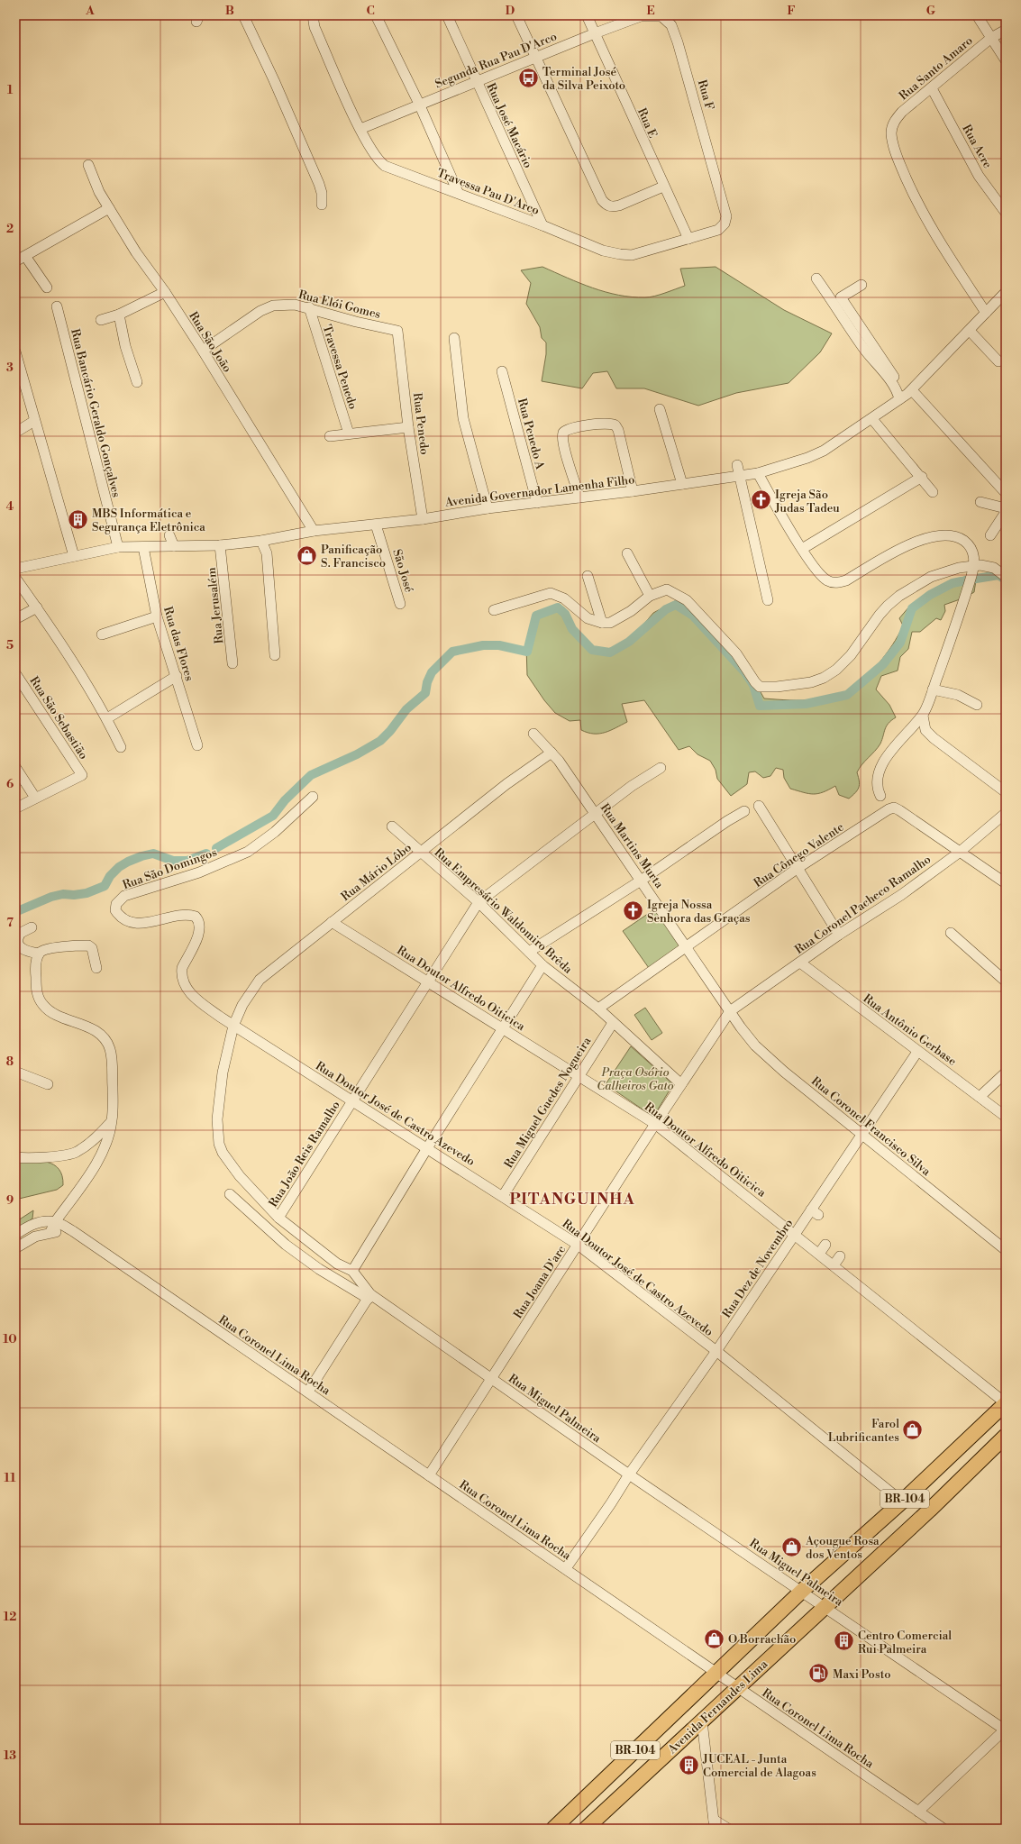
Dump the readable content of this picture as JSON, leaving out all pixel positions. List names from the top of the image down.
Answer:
{
  "streets": {
    "highway": ["BR-104", "Avenida Fernandes Lima"],
    "street": [
      "Segunda Rua Pau D'Arco",
      "Rua Santo Amaro",
      "Rua F",
      "Rua E",
      "Rua José Macário",
      "Rua Acre",
      "Travessa Pau D'Arco",
      "Rua Elói Gomes",
      "Rua São João",
      "Travessa Penedo",
      "Rua Bancário Geraldo Gonçalves",
      "Rua Penedo",
      "Rua Penedo A",
      "Avenida Governador Lamenha Filho",
      "São José",
      "Rua Jerusalém",
      "Rua das Flores",
      "Rua São Sebastião",
      "Rua Martins Murta",
      "Rua Cônego Valente",
      "Rua São Domingos",
      "Rua Mário Lôbo",
      "Rua Coronel Pacheco Ramalho",
      "Rua Empresário Waldomiro Brêda",
      "Rua Doutor Alfredo Oiticica",
      "Rua Antônio Gerbase",
      "Rua Miguel Guedes Nogueira",
      "Rua Doutor José de Castro Azevedo",
      "Rua Coronel Francisco Silva",
      "Rua João Reis Ramalho",
      "Rua Dez de Novembro",
      "Rua Joana D'arc",
      "Rua Coronel Lima Rocha",
      "Rua Miguel Palmeira"
    ]
  },
  "crossings": [
    ["Segunda Rua Pau D'Arco", "Rua F"],
    ["Segunda Rua Pau D'Arco", "Rua E"],
    ["Segunda Rua Pau D'Arco", "Rua José Macário"],
    ["Segunda Rua Pau D'Arco", "Travessa Pau D'Arco"],
    ["Rua Santo Amaro", "Rua Acre"],
    ["Rua Santo Amaro", "Avenida Governador Lamenha Filho"],
    ["Rua F", "Travessa Pau D'Arco"],
    ["Rua E", "Travessa Pau D'Arco"],
    ["Rua José Macário", "Travessa Pau D'Arco"],
    ["Rua Elói Gomes", "Rua São João"],
    ["Rua Elói Gomes", "Travessa Penedo"],
    ["Rua Elói Gomes", "Rua Penedo"],
    ["Rua São João", "Avenida Governador Lamenha Filho"],
    ["Rua Bancário Geraldo Gonçalves", "Avenida Governador Lamenha Filho"],
    ["Rua Penedo", "Avenida Governador Lamenha Filho"],
    ["Rua Penedo A", "Avenida Governador Lamenha Filho"],
    ["Avenida Governador Lamenha Filho", "São José"],
    ["Avenida Governador Lamenha Filho", "Rua Jerusalém"],
    ["Avenida Governador Lamenha Filho", "Rua das Flores"],
    ["Rua Martins Murta", "Rua Cônego Valente"],
    ["Rua Martins Murta", "Rua Mário Lôbo"],
    ["Rua Martins Murta", "Rua Coronel Pacheco Ramalho"],
    ["Rua Martins Murta", "Rua Coronel Francisco Silva"],
    ["Rua Martins Murta", "Rua Joana D'arc"],
    ["Rua Cônego Valente", "Rua Coronel Pacheco Ramalho"],
    ["Rua Cônego Valente", "Rua Empresário Waldomiro Brêda"],
    ["Rua São Domingos", "Rua Mário Lôbo"],
    ["Rua São Domingos", "Rua Doutor José de Castro Azevedo"],
    ["Rua São Domingos", "Rua Miguel Palmeira"],
    ["Rua Mário Lôbo", "Rua Empresário Waldomiro Brêda"],
    ["Rua Mário Lôbo", "Rua Doutor Alfredo Oiticica"],
    ["Rua Mário Lôbo", "Rua Doutor José de Castro Azevedo"],
    ["Rua Mário Lôbo", "Rua Miguel Palmeira"],
    ["Rua Coronel Pacheco Ramalho", "Rua Antônio Gerbase"],
    ["Rua Coronel Pacheco Ramalho", "Rua Coronel Francisco Silva"],
    ["Rua Coronel Pacheco Ramalho", "Rua Joana D'arc"],
    ["Rua Empresário Waldomiro Brêda", "Rua Miguel Guedes Nogueira"],
    ["Rua Empresário Waldomiro Brêda", "Rua João Reis Ramalho"],
    ["Rua Empresário Waldomiro Brêda", "Rua Joana D'arc"],
    ["Rua Doutor Alfredo Oiticica", "Rua Miguel Guedes Nogueira"],
    ["Rua Doutor Alfredo Oiticica", "Rua João Reis Ramalho"],
    ["Rua Doutor Alfredo Oiticica", "Rua Dez de Novembro"],
    ["Rua Doutor Alfredo Oiticica", "Rua Joana D'arc"],
    ["Rua Doutor Alfredo Oiticica", "Avenida Fernandes Lima"],
    ["Rua Antônio Gerbase", "Rua Dez de Novembro"],
    ["Rua Miguel Guedes Nogueira", "Rua Doutor José de Castro Azevedo"],
    ["Rua Doutor José de Castro Azevedo", "Rua João Reis Ramalho"],
    ["Rua Doutor José de Castro Azevedo", "Rua Dez de Novembro"],
    ["Rua Doutor José de Castro Azevedo", "Rua Joana D'arc"],
    ["Rua Doutor José de Castro Azevedo", "Rua Miguel Palmeira"],
    ["Rua Doutor José de Castro Azevedo", "Avenida Fernandes Lima"],
    ["Rua Coronel Francisco Silva", "Rua Dez de Novembro"],
    ["Rua Coronel Francisco Silva", "Rua Joana D'arc"],
    ["Rua João Reis Ramalho", "Rua Miguel Palmeira"],
    ["Rua Dez de Novembro", "Rua Coronel Lima Rocha"],
    ["Rua Dez de Novembro", "Rua Miguel Palmeira"],
    ["Rua Joana D'arc", "Rua Coronel Lima Rocha"],
    ["Rua Joana D'arc", "Rua Miguel Palmeira"],
    ["Rua Coronel Lima Rocha", "Avenida Fernandes Lima"],
    ["Rua Miguel Palmeira", "Avenida Fernandes Lima"]
  ],
  "districts": ["PITANGUINHA"],
  "parks": ["Praça Osório Calheiros Gato"],
  "places": {
    "bus stop": ["Terminal José da Silva Peixoto"],
    "church": ["Igreja São Judas Tadeu", "Igreja Nossa Senhora das Graças"],
    "building": ["MBS Informática e Segurança Eletrônica", "Centro Comercial Rui Palmeira", "JUCEAL - Junta Comercial de Alagoas"],
    "shop": [
      "Panificação S. Francisco",
      "Farol Lubrificantes",
      "Açougue Rosa dos Ventos",
      "O Borrachão"
    ],
    "fuel station": ["Maxi Posto"]
  },
  "grid": {
    "columns": [
      "A",
      "B",
      "C",
      "D",
      "E",
      "F",
      "G"
    ],
    "rows": [
      "1",
      "2",
      "3",
      "4",
      "5",
      "6",
      "7",
      "8",
      "9",
      "10",
      "11",
      "12",
      "13"
    ]
  }
}
